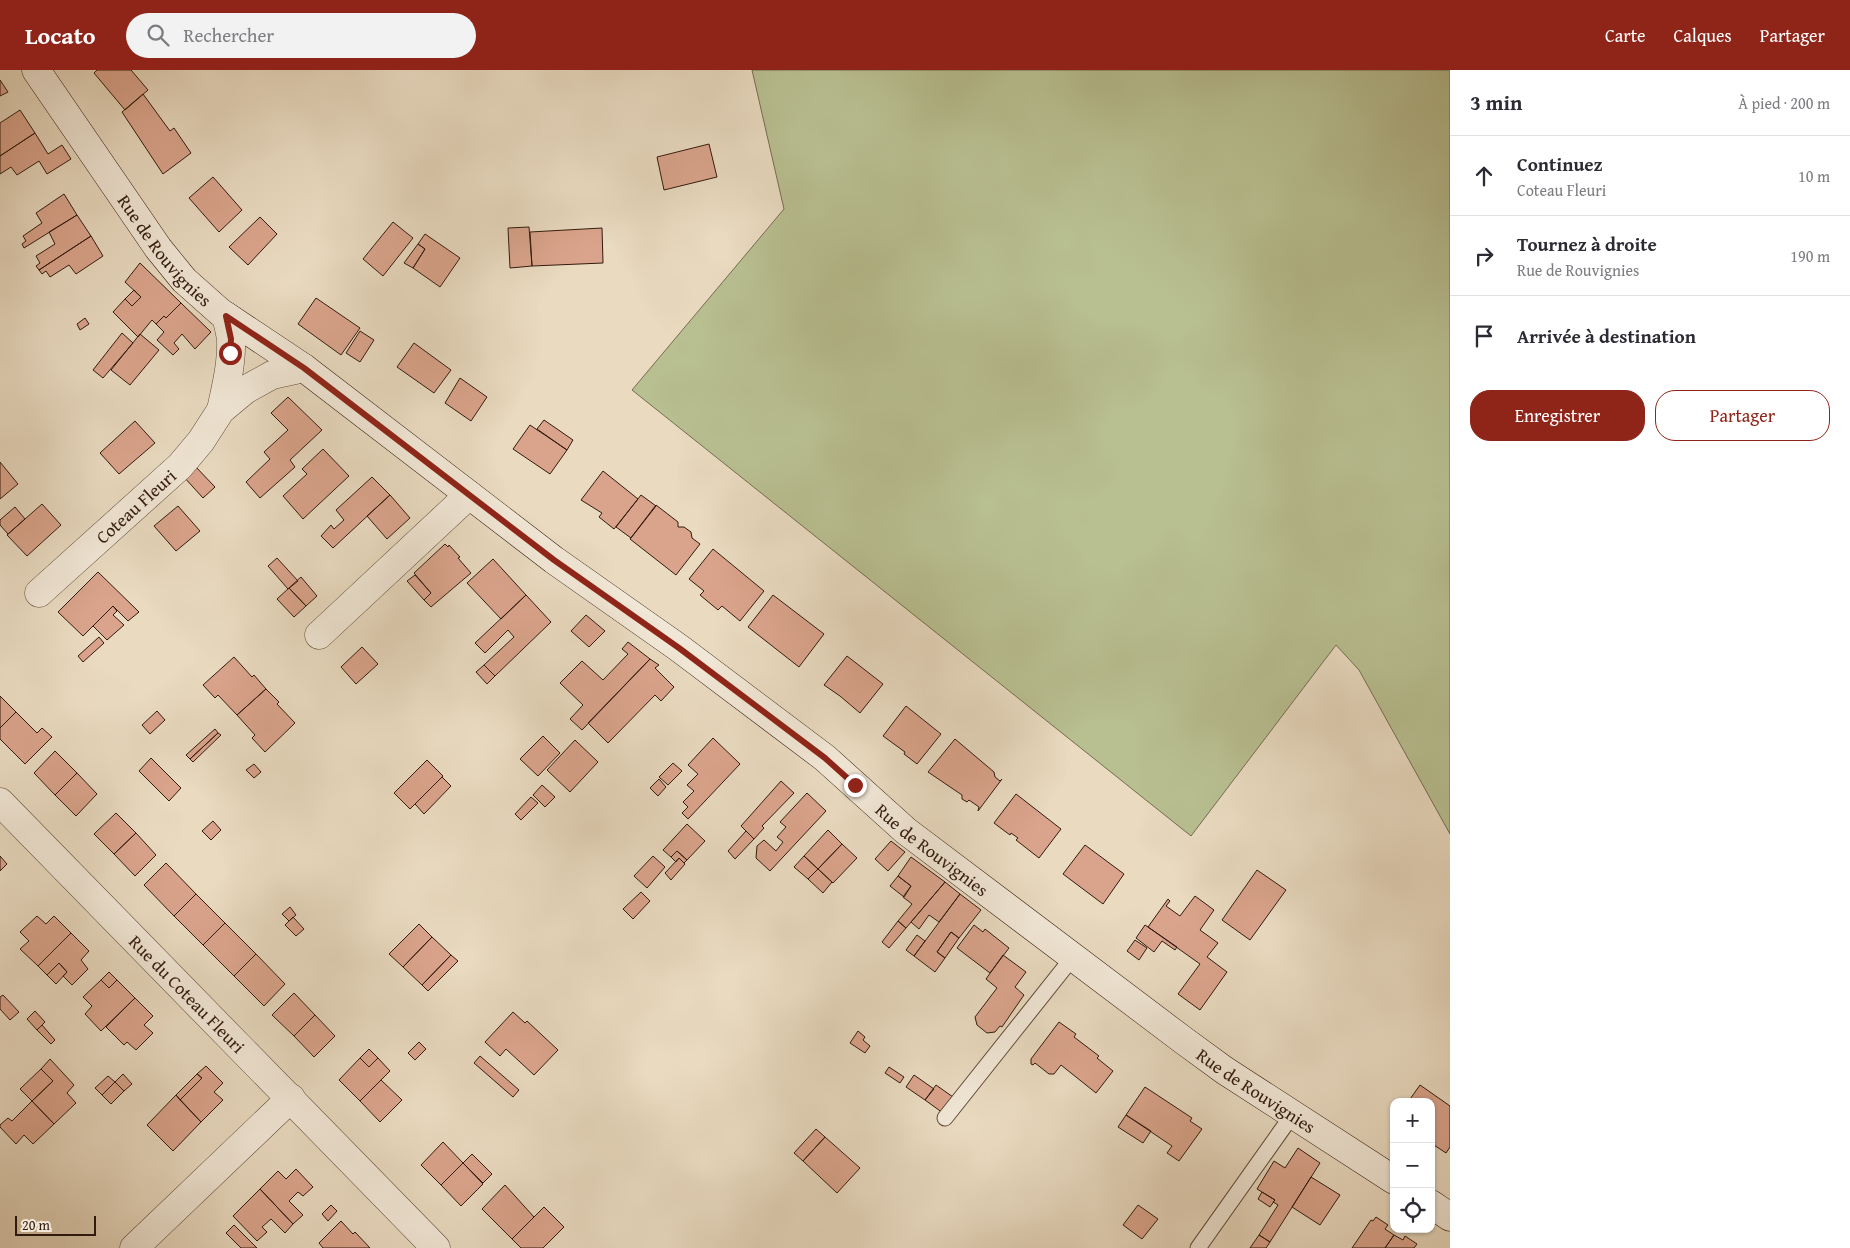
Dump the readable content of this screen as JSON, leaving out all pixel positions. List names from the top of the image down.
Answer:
{
  "streets": {
    "street": ["Rue de Rouvignies", "Coteau Fleuri", "Rue du Coteau Fleuri"]
  },
  "crossings": [
    ["Rue de Rouvignies", "Coteau Fleuri"]
  ],
  "scale_bar": "20 m",
  "page": {
    "header": "Locato",
    "search": "Rechercher",
    "nav": ["Carte", "Calques", "Partager"],
    "heading": ["3 min", "À pied · 200 m"],
    "list": [
      ["Continuez", "Coteau Fleuri", "10 m"],
      ["Tournez à droite", "Rue de Rouvignies", "190 m"],
      "Arrivée à destination"
    ],
    "buttons": ["Enregistrer", "Partager"],
    "map_buttons": ["+", "−"],
    "scale": "20 m"
  }
}
